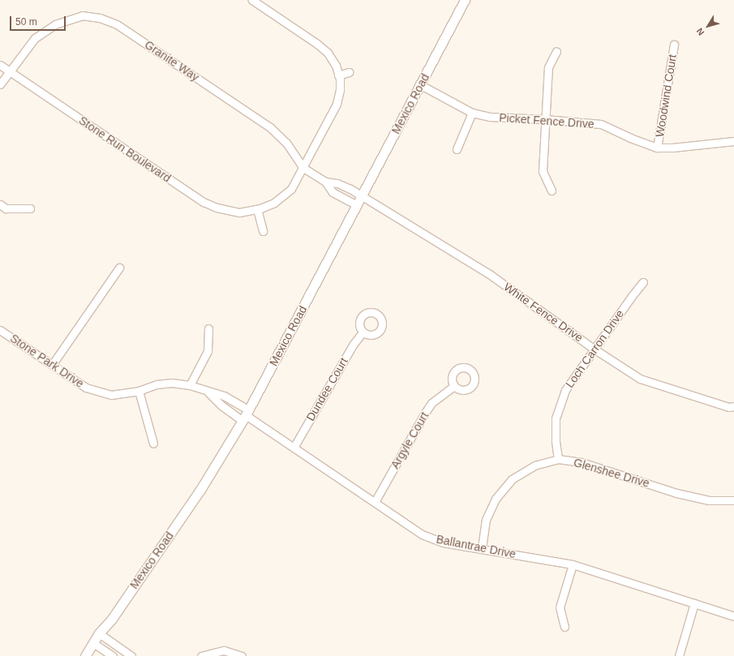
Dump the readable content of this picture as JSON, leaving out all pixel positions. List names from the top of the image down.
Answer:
{
  "streets": {
    "street": [
      "Granite Way",
      "Woodwind Court",
      "Mexico Road",
      "Picket Fence Drive",
      "Stone Run Boulevard",
      "White Fence Drive",
      "Loch Carron Drive",
      "Stone Park Drive",
      "Dundee Court",
      "Argyle Court",
      "Glenshee Drive",
      "Ballantrae Drive"
    ]
  },
  "crossings": [
    ["Granite Way", "Mexico Road"],
    ["Granite Way", "Stone Run Boulevard"],
    ["Granite Way", "White Fence Drive"],
    ["Woodwind Court", "Picket Fence Drive"],
    ["Mexico Road", "Picket Fence Drive"],
    ["Mexico Road", "White Fence Drive"],
    ["Mexico Road", "Stone Park Drive"],
    ["Mexico Road", "Ballantrae Drive"],
    ["White Fence Drive", "Loch Carron Drive"],
    ["Loch Carron Drive", "Glenshee Drive"],
    ["Stone Park Drive", "Ballantrae Drive"],
    ["Dundee Court", "Ballantrae Drive"],
    ["Argyle Court", "Ballantrae Drive"],
    ["Glenshee Drive", "Ballantrae Drive"]
  ],
  "scale_bar": "50 m",
  "north": "bottom left"
}
